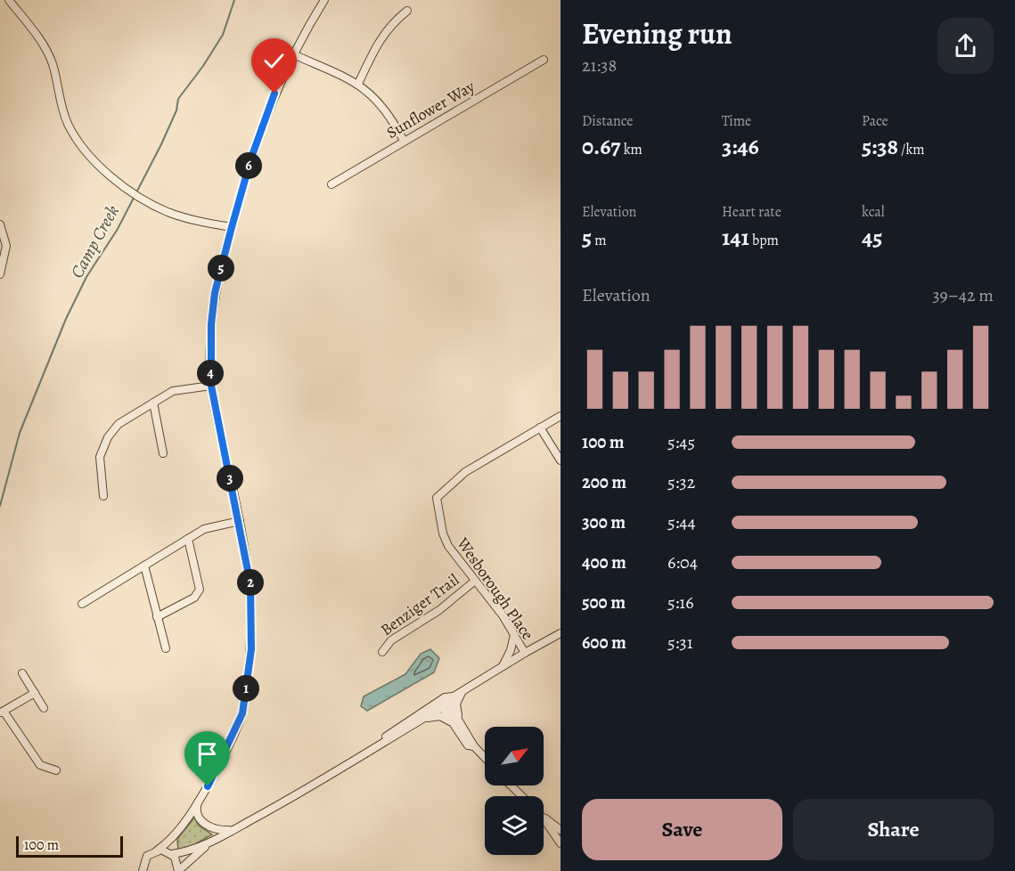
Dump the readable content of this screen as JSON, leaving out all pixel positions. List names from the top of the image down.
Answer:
{
  "streets": {
    "street": ["Sunflower Way", "Wesborough Place", "Benziger Trail"]
  },
  "crossings": [
    ["Wesborough Place", "Benziger Trail"]
  ],
  "water": ["Camp Creek"],
  "scale_bar": "100 m",
  "north": "top right",
  "page": {
    "heading": ["Evening run", "21:38"],
    "stats": [
      ["Distance", "0.67 km"],
      ["Time", "3:46"],
      ["Pace", "5:38 /km"],
      ["Elevation", "5 m"],
      ["Heart rate", "141 bpm"],
      ["kcal", "45"]
    ],
    "pins": [
      "6",
      "5",
      "4",
      "3",
      "2",
      "1"
    ],
    "chart": ["Elevation", "39–42 m"],
    "list": [
      {
        "name": "100 m",
        "note": "5:45"
      },
      {
        "name": "200 m",
        "note": "5:32"
      },
      {
        "name": "300 m",
        "note": "5:44"
      },
      {
        "name": "400 m",
        "note": "6:04"
      },
      {
        "name": "500 m",
        "note": "5:16"
      },
      {
        "name": "600 m",
        "note": "5:31"
      }
    ],
    "buttons": ["Save", "Share"],
    "scale": "100 m"
  }
}
